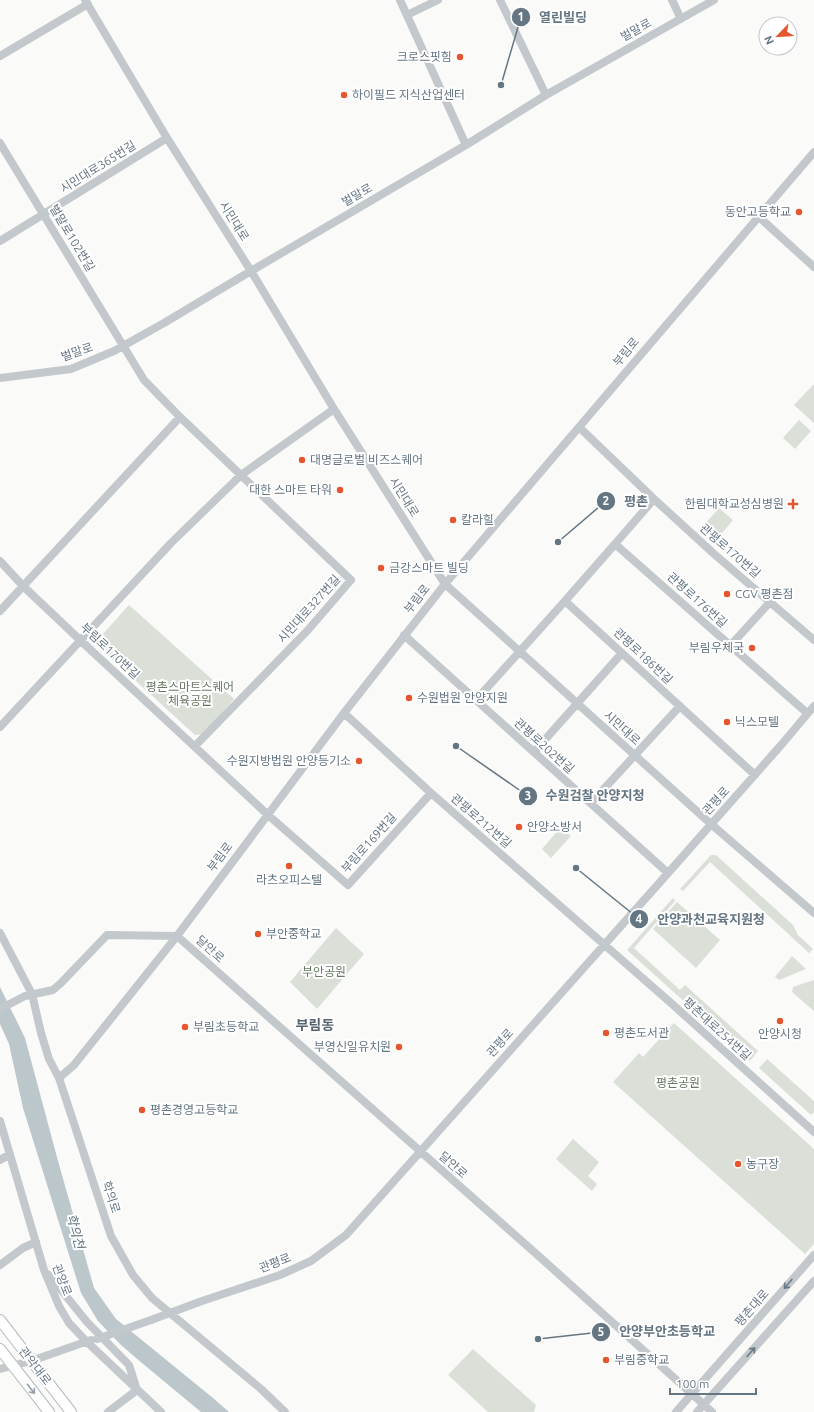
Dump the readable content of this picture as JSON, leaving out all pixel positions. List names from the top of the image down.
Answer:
{
  "streets": {
    "main road": ["관악대로"],
    "street": [
      "벌말로",
      "시민대로365번길",
      "시민대로",
      "벌말로102번길",
      "부림로",
      "관평로170번길",
      "관평로176번길",
      "시민대로327번길",
      "부림로170번길",
      "관평로186번길",
      "관평로202번길",
      "관평로",
      "관평로212번길",
      "부림로169번길",
      "달안로",
      "평촌대로254번길",
      "학의로",
      "관양로",
      "평촌대로"
    ]
  },
  "crossings": [
    ["벌말로", "시민대로"],
    ["벌말로", "벌말로102번길"],
    ["시민대로365번길", "시민대로"],
    ["시민대로365번길", "벌말로102번길"],
    ["시민대로", "부림로"],
    ["시민대로", "관평로"],
    ["벌말로102번길", "시민대로327번길"],
    ["부림로", "관평로170번길"],
    ["부림로", "부림로170번길"],
    ["부림로", "관평로202번길"],
    ["부림로", "관평로212번길"],
    ["부림로", "부림로169번길"],
    ["부림로", "달안로"],
    ["부림로", "학의로"],
    ["관평로176번길", "관평로"],
    ["시민대로327번길", "부림로170번길"],
    ["부림로170번길", "부림로169번길"],
    ["관평로186번길", "관평로"],
    ["관평로202번길", "관평로"],
    ["관평로", "관평로212번길"],
    ["관평로", "달안로"],
    ["관평로", "평촌대로254번길"],
    ["관평로", "학의로"],
    ["관평로", "관양로"],
    ["관평로212번길", "부림로169번길"],
    ["관평로212번길", "평촌대로254번길"],
    ["달안로", "평촌대로"]
  ],
  "districts": ["부림동"],
  "water": ["학의천"],
  "parks": ["평촌스마트스퀘어 체육공원", "부안공원", "평촌공원"],
  "places": {
    "other": [
      "크로스핏힘",
      "열린빌딩",
      "하이필드 지식산업센터",
      "동안고등학교",
      "대명글로벌 비즈스퀘어",
      "대한 스마트 타워",
      "칼라힐",
      "평촌",
      "금강스마트 빌딩",
      "CGV 평촌점",
      "부림우체국",
      "수원법원 안양지원",
      "닉스모텔",
      "수원검찰 안양지청",
      "수원지방법원 안양등기소",
      "안양소방서",
      "라츠오피스텔",
      "안양과천교육지원청",
      "부안중학교",
      "안양시청",
      "부림초등학교",
      "평촌도서관",
      "부영신일유치원",
      "평촌경영고등학교",
      "농구장",
      "안양부안초등학교",
      "부림중학교"
    ],
    "health": ["한림대학교성심병원"]
  },
  "scale_bar": "100 m",
  "north": "bottom left"
}
